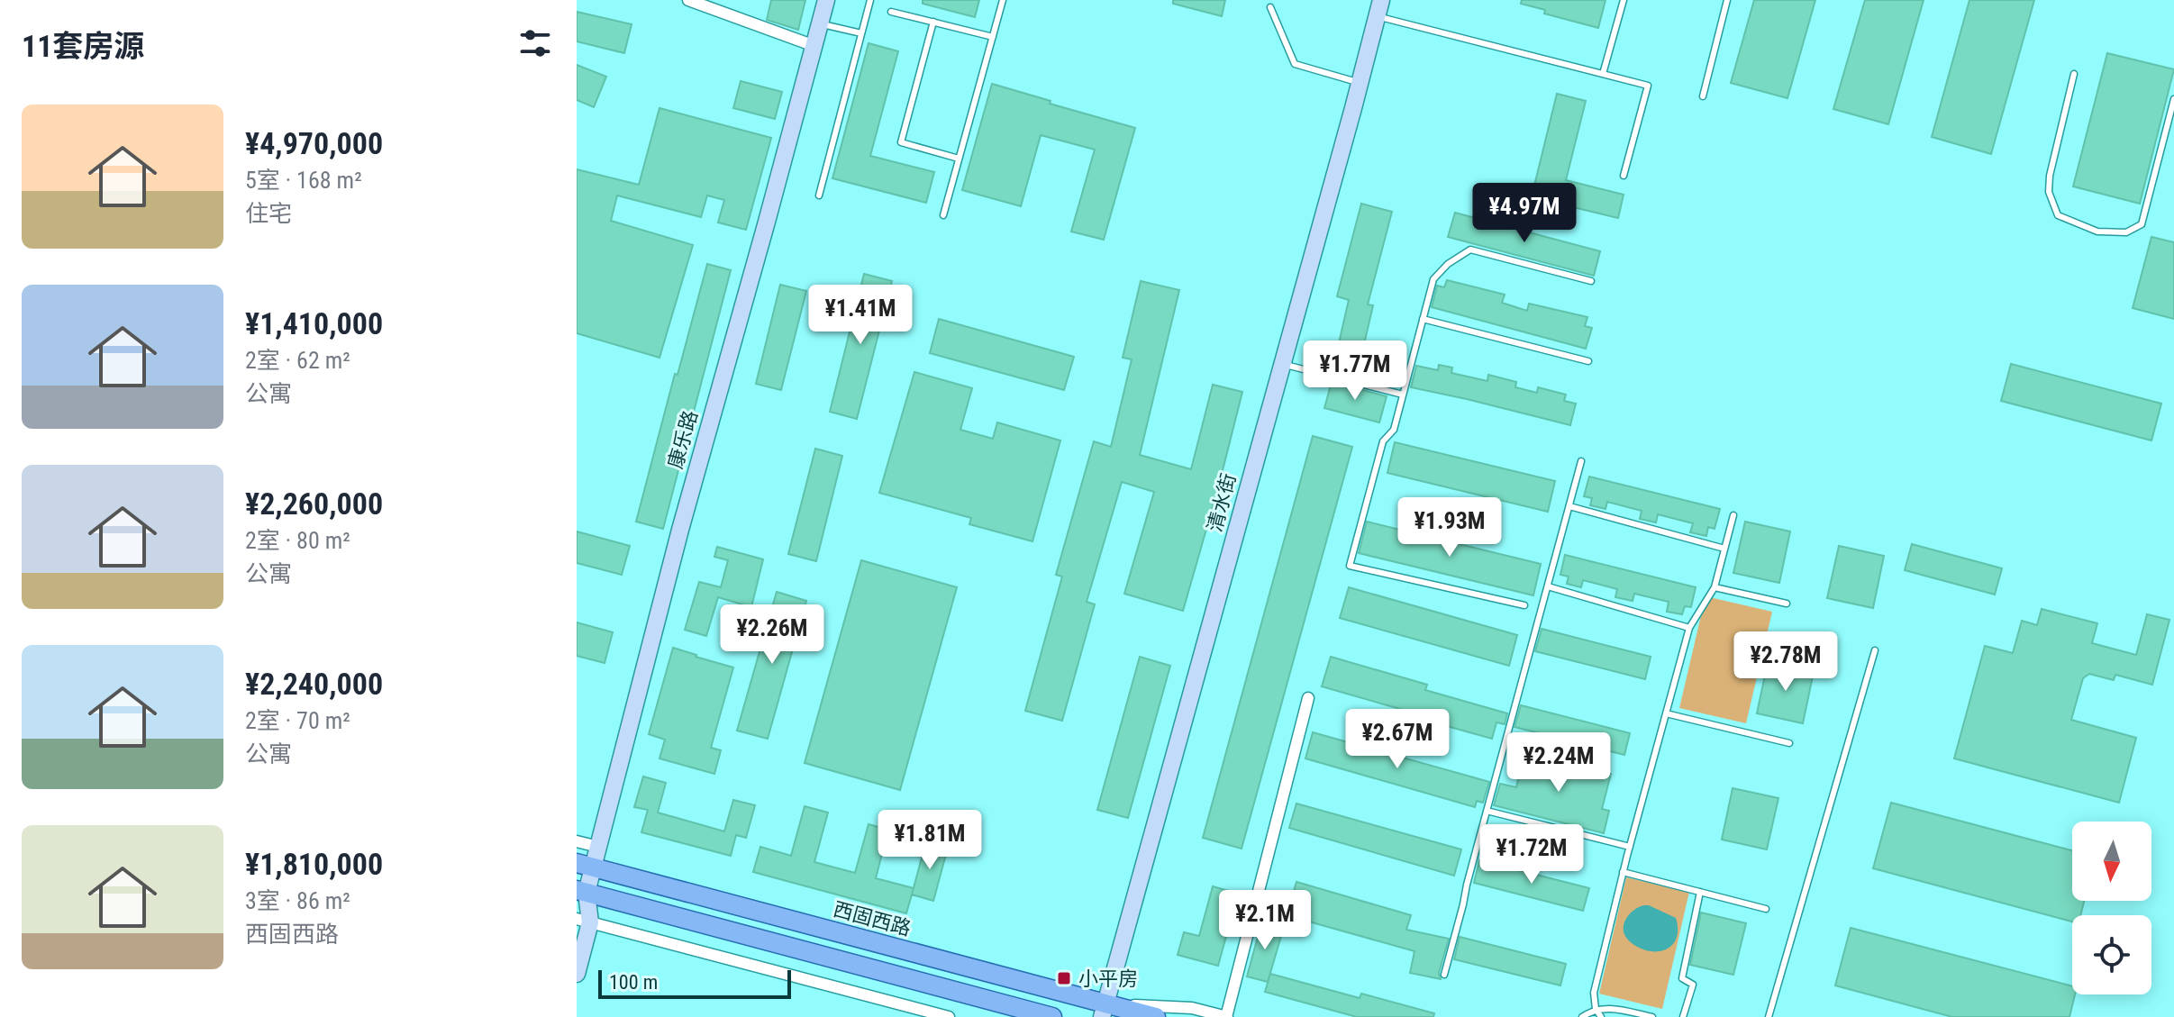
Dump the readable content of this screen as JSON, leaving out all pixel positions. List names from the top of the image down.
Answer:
{
  "streets": {
    "main road": ["西固西路"],
    "street": ["康乐路", "清水街"]
  },
  "crossings": [
    ["康乐路", "西固西路"],
    ["清水街", "西固西路"]
  ],
  "places": {
    "transit": ["小平房"]
  },
  "scale_bar": "100 m",
  "north": "bottom",
  "page": {
    "heading": "11套房源",
    "list": [
      {
        "name": "¥4,970,000",
        "note": "5室 · 168 m² · 住宅"
      },
      {
        "name": "¥1,410,000",
        "note": "2室 · 62 m² · 公寓"
      },
      {
        "name": "¥2,260,000",
        "note": "2室 · 80 m² · 公寓"
      },
      {
        "name": "¥2,240,000",
        "note": "2室 · 70 m² · 公寓"
      },
      {
        "name": "¥1,810,000",
        "note": "3室 · 86 m² · 西固西路"
      }
    ],
    "price": [
      "¥4.97M",
      "¥1.41M",
      "¥1.77M",
      "¥1.93M",
      "¥2.26M",
      "¥2.78M",
      "¥2.67M",
      "¥2.24M",
      "¥1.81M",
      "¥1.72M",
      "¥2.1M"
    ],
    "scale": "100 m"
  }
}
